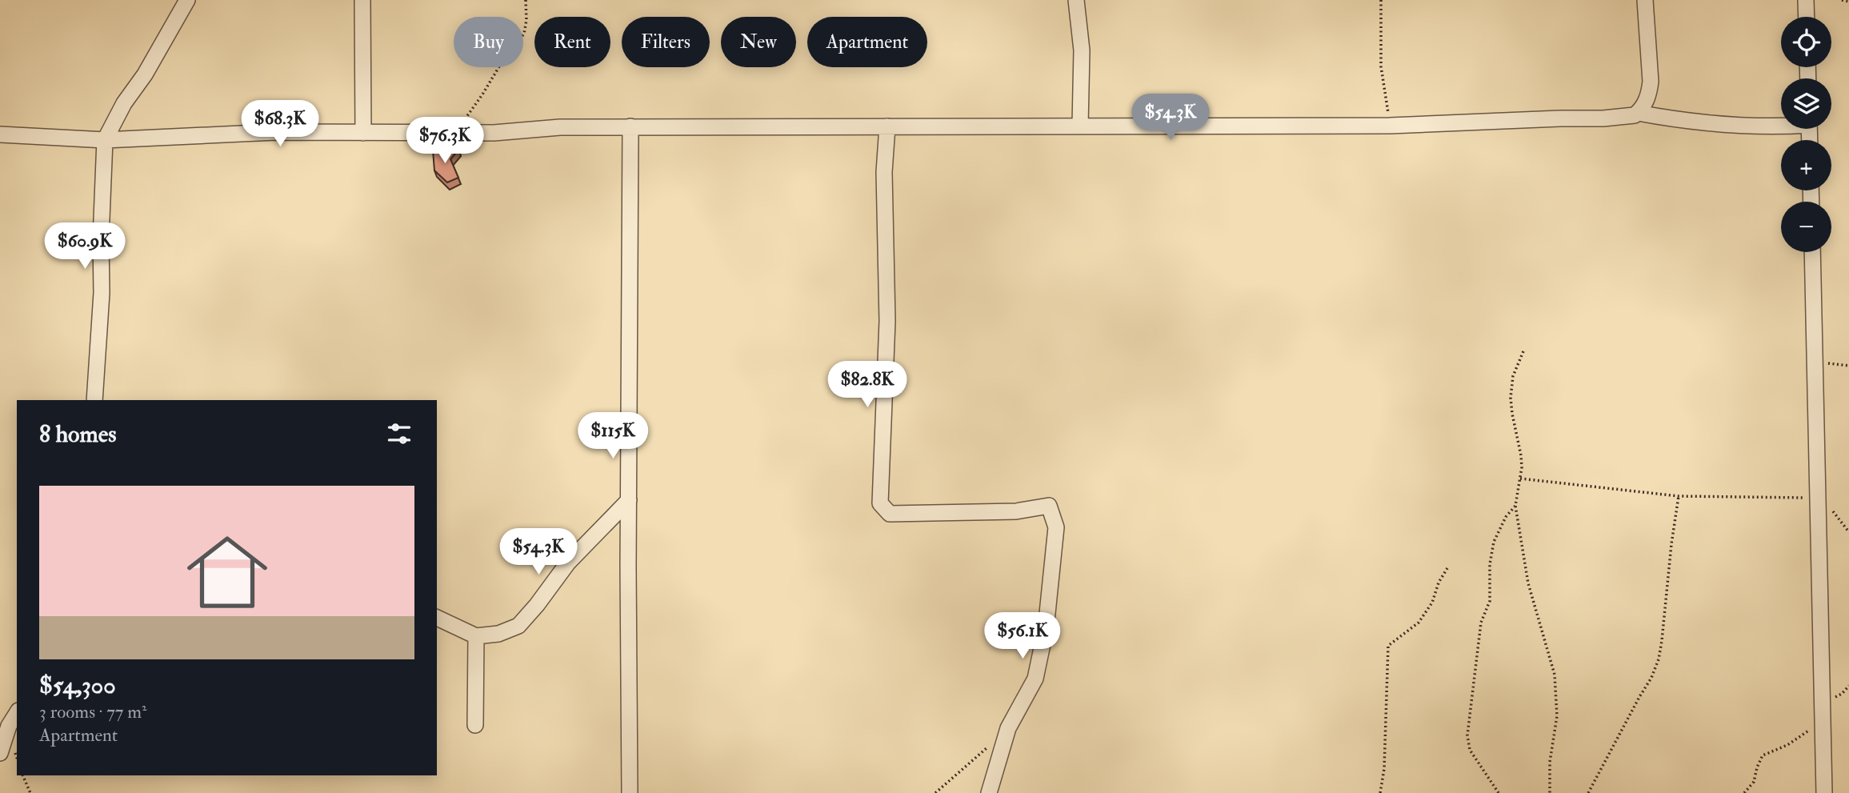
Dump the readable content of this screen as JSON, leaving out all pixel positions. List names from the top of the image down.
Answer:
{
  "page": {
    "map_buttons": ["+", "−"],
    "chip": [
      "Buy",
      "Rent",
      "Filters",
      "New",
      "Apartment"
    ],
    "price": [
      "$54.3K",
      "$68.3K",
      "$76.3K",
      "$60.9K",
      "$82.8K",
      "$115K",
      "$54.3K",
      "$56.1K"
    ],
    "heading": "8 homes",
    "list": [
      {
        "name": "$54,300",
        "note": "3 rooms · 77 m² · Apartment"
      }
    ]
  }
}
